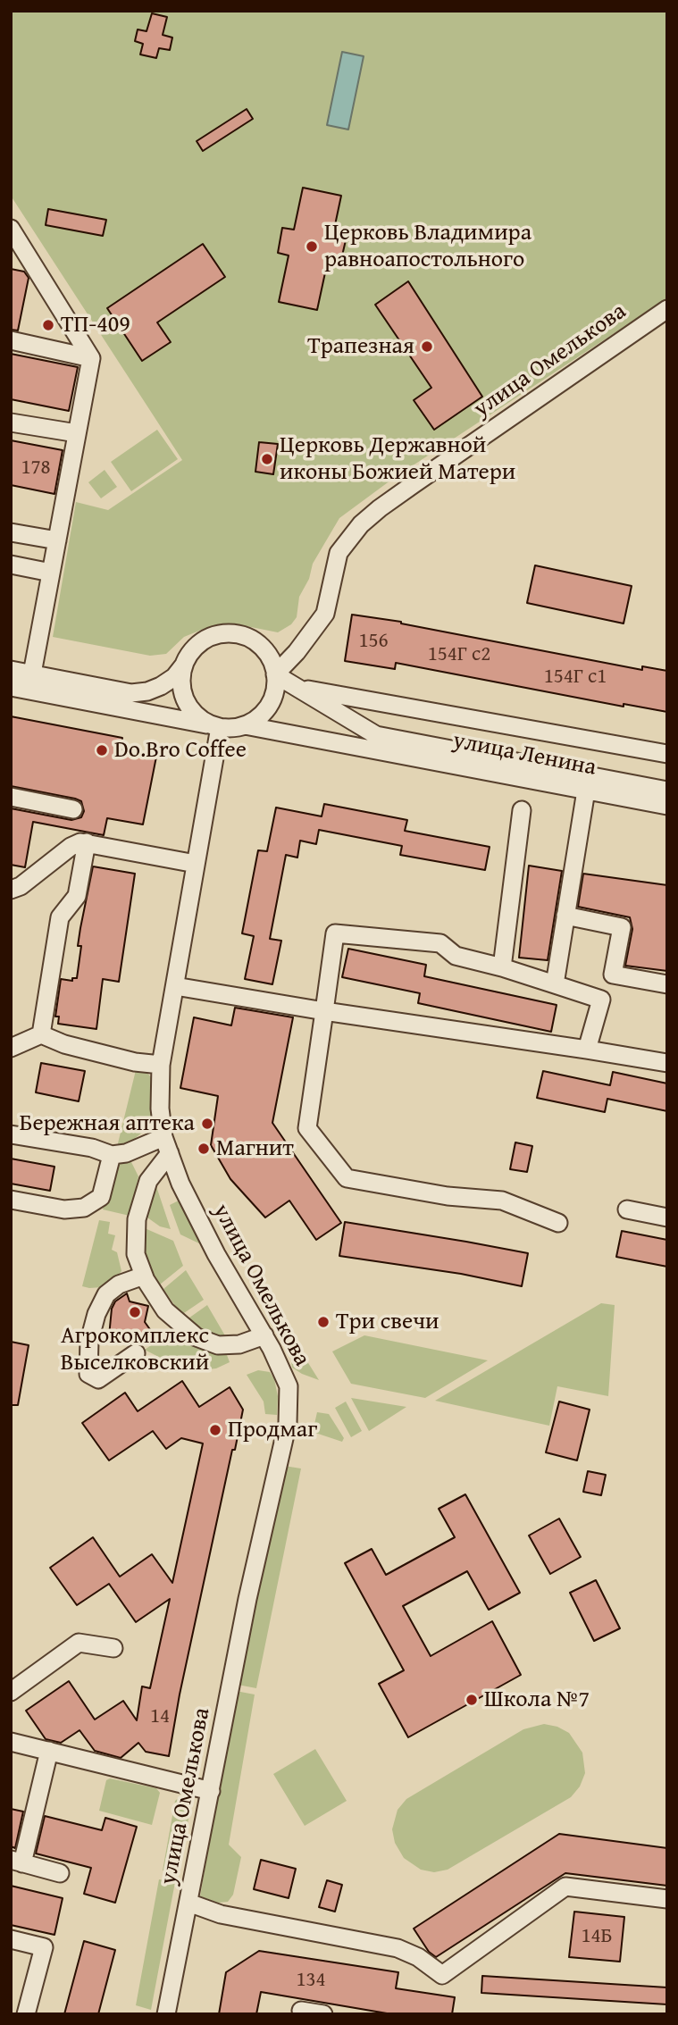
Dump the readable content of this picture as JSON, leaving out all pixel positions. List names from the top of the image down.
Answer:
{
  "streets": {
    "street": ["улица Омелькова", "улица Ленина"]
  },
  "places": [
    "Церковь Владимира равноапостольного",
    "ТП-409",
    "Трапезная",
    "Церковь Державной иконы Божией Матери",
    "Do.Bro Coffee",
    "Бережная аптека",
    "Магнит",
    "Агрокомплекс Выселковский",
    "Три свечи",
    "Продмаг",
    "Школа №7"
  ],
  "house_numbers": [
    "178",
    "156",
    "154Г с2",
    "154Г с1",
    "14",
    "14Б",
    "134"
  ]
}
